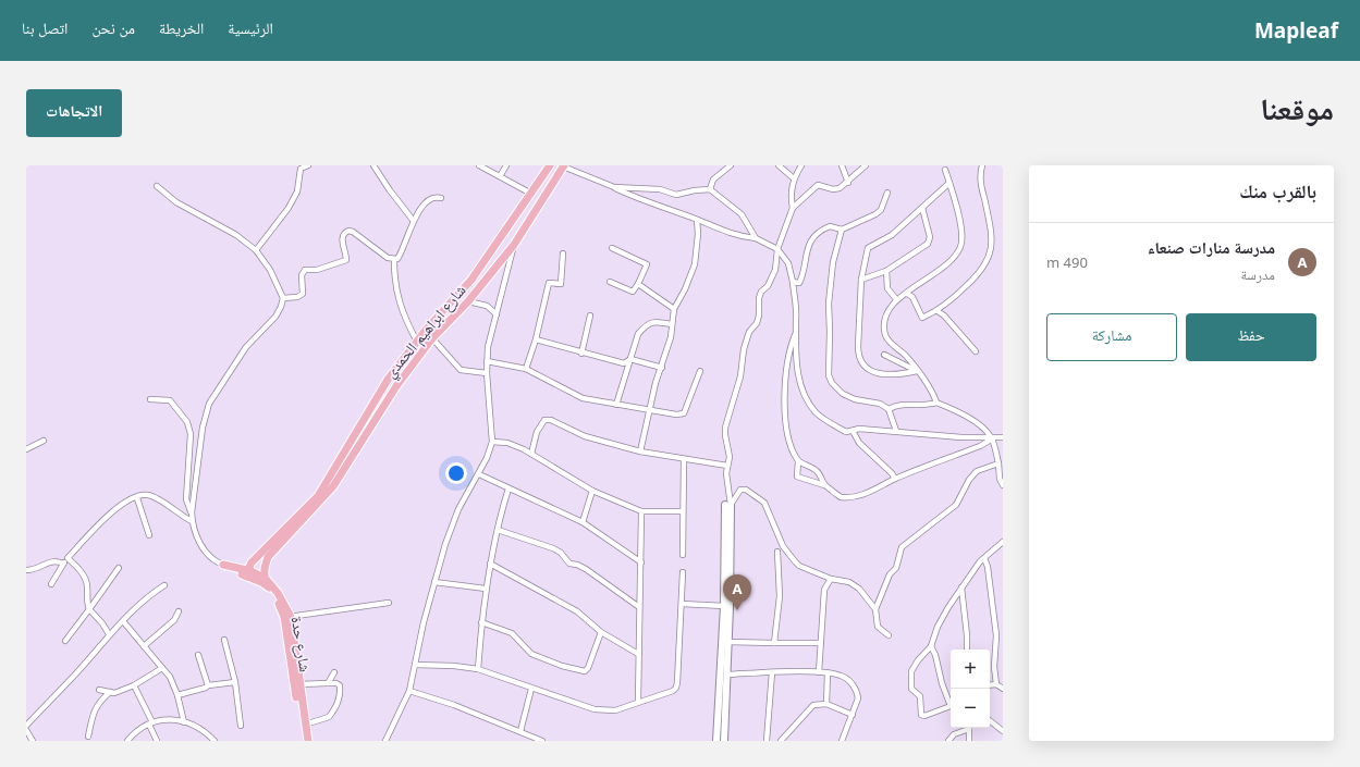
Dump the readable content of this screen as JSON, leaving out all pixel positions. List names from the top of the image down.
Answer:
{
  "streets": {
    "main road": ["شارع ابراهيم الحمدي", "شارع حدة"]
  },
  "crossings": [
    ["شارع ابراهيم الحمدي", "شارع حدة"]
  ],
  "page": {
    "header": "Mapleaf",
    "nav": [
      "الرئيسية",
      "الخريطة",
      "من نحن",
      "اتصل بنا"
    ],
    "title": "موقعنا",
    "buttons": [
      "الاتجاهات",
      ["حفظ", "مشاركة"]
    ],
    "heading": "بالقرب منك",
    "list": [
      {
        "mark": "A",
        "name": "مدرسة منارات صنعاء",
        "note": "مدرسة",
        "value": "490 m"
      }
    ],
    "pins": "A",
    "map_buttons": ["+", "−"]
  }
}
